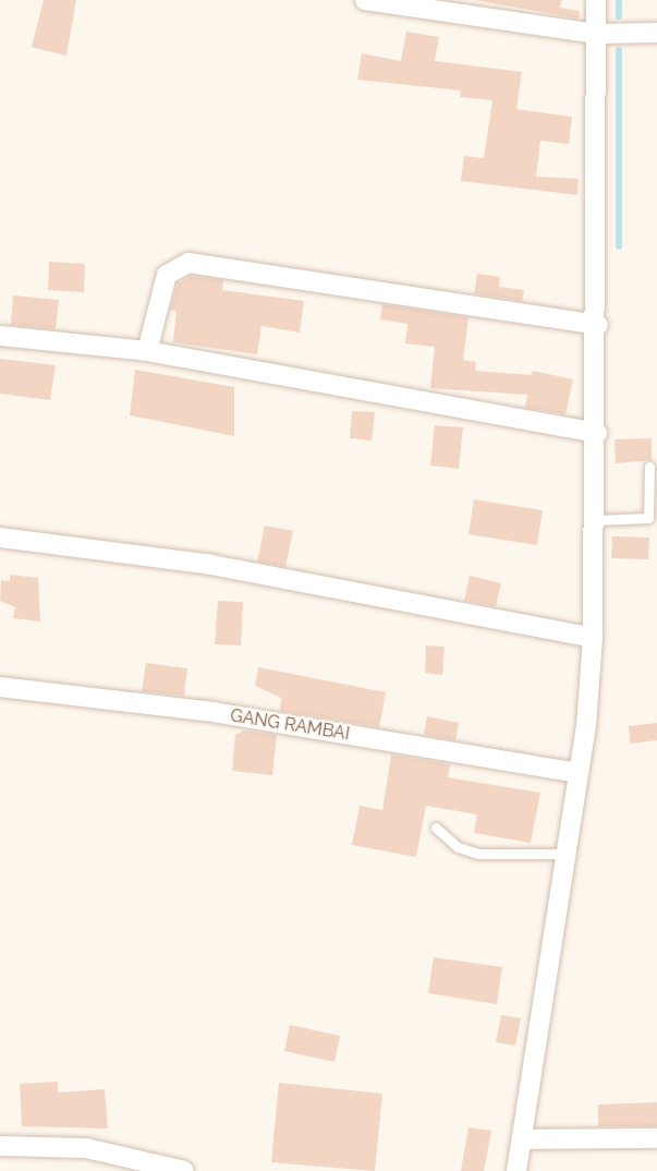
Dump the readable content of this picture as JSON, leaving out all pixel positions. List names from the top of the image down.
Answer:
{
  "streets": {
    "street": ["GANG RAMBAI"]
  }
}
